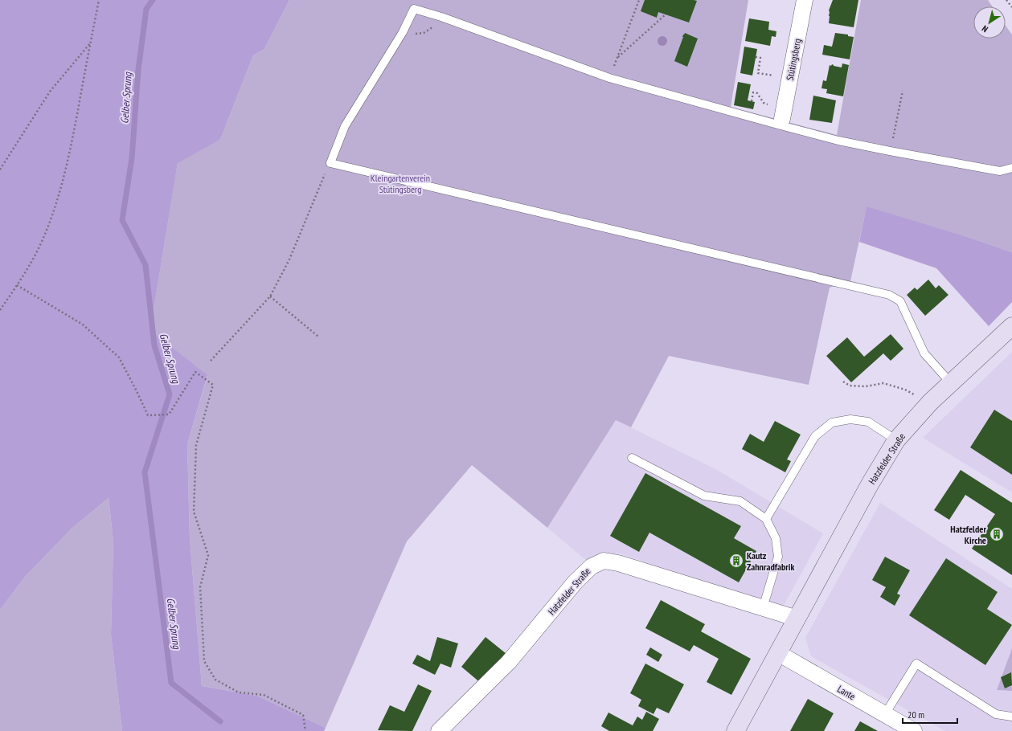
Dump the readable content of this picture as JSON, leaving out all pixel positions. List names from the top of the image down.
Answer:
{
  "streets": {
    "main road": ["Hatzfelder Straße"],
    "street": ["Stütingsberg", "Lante"]
  },
  "crossings": [
    ["Hatzfelder Straße", "Lante"]
  ],
  "water": ["Gelber Sprung"],
  "parks": ["Kleingartenverein Stütingsberg"],
  "places": {
    "building": ["Hatzfelder Kirche", "Kautz Zahnradfabrik"]
  },
  "scale_bar": "20 m",
  "north": "bottom left"
}
